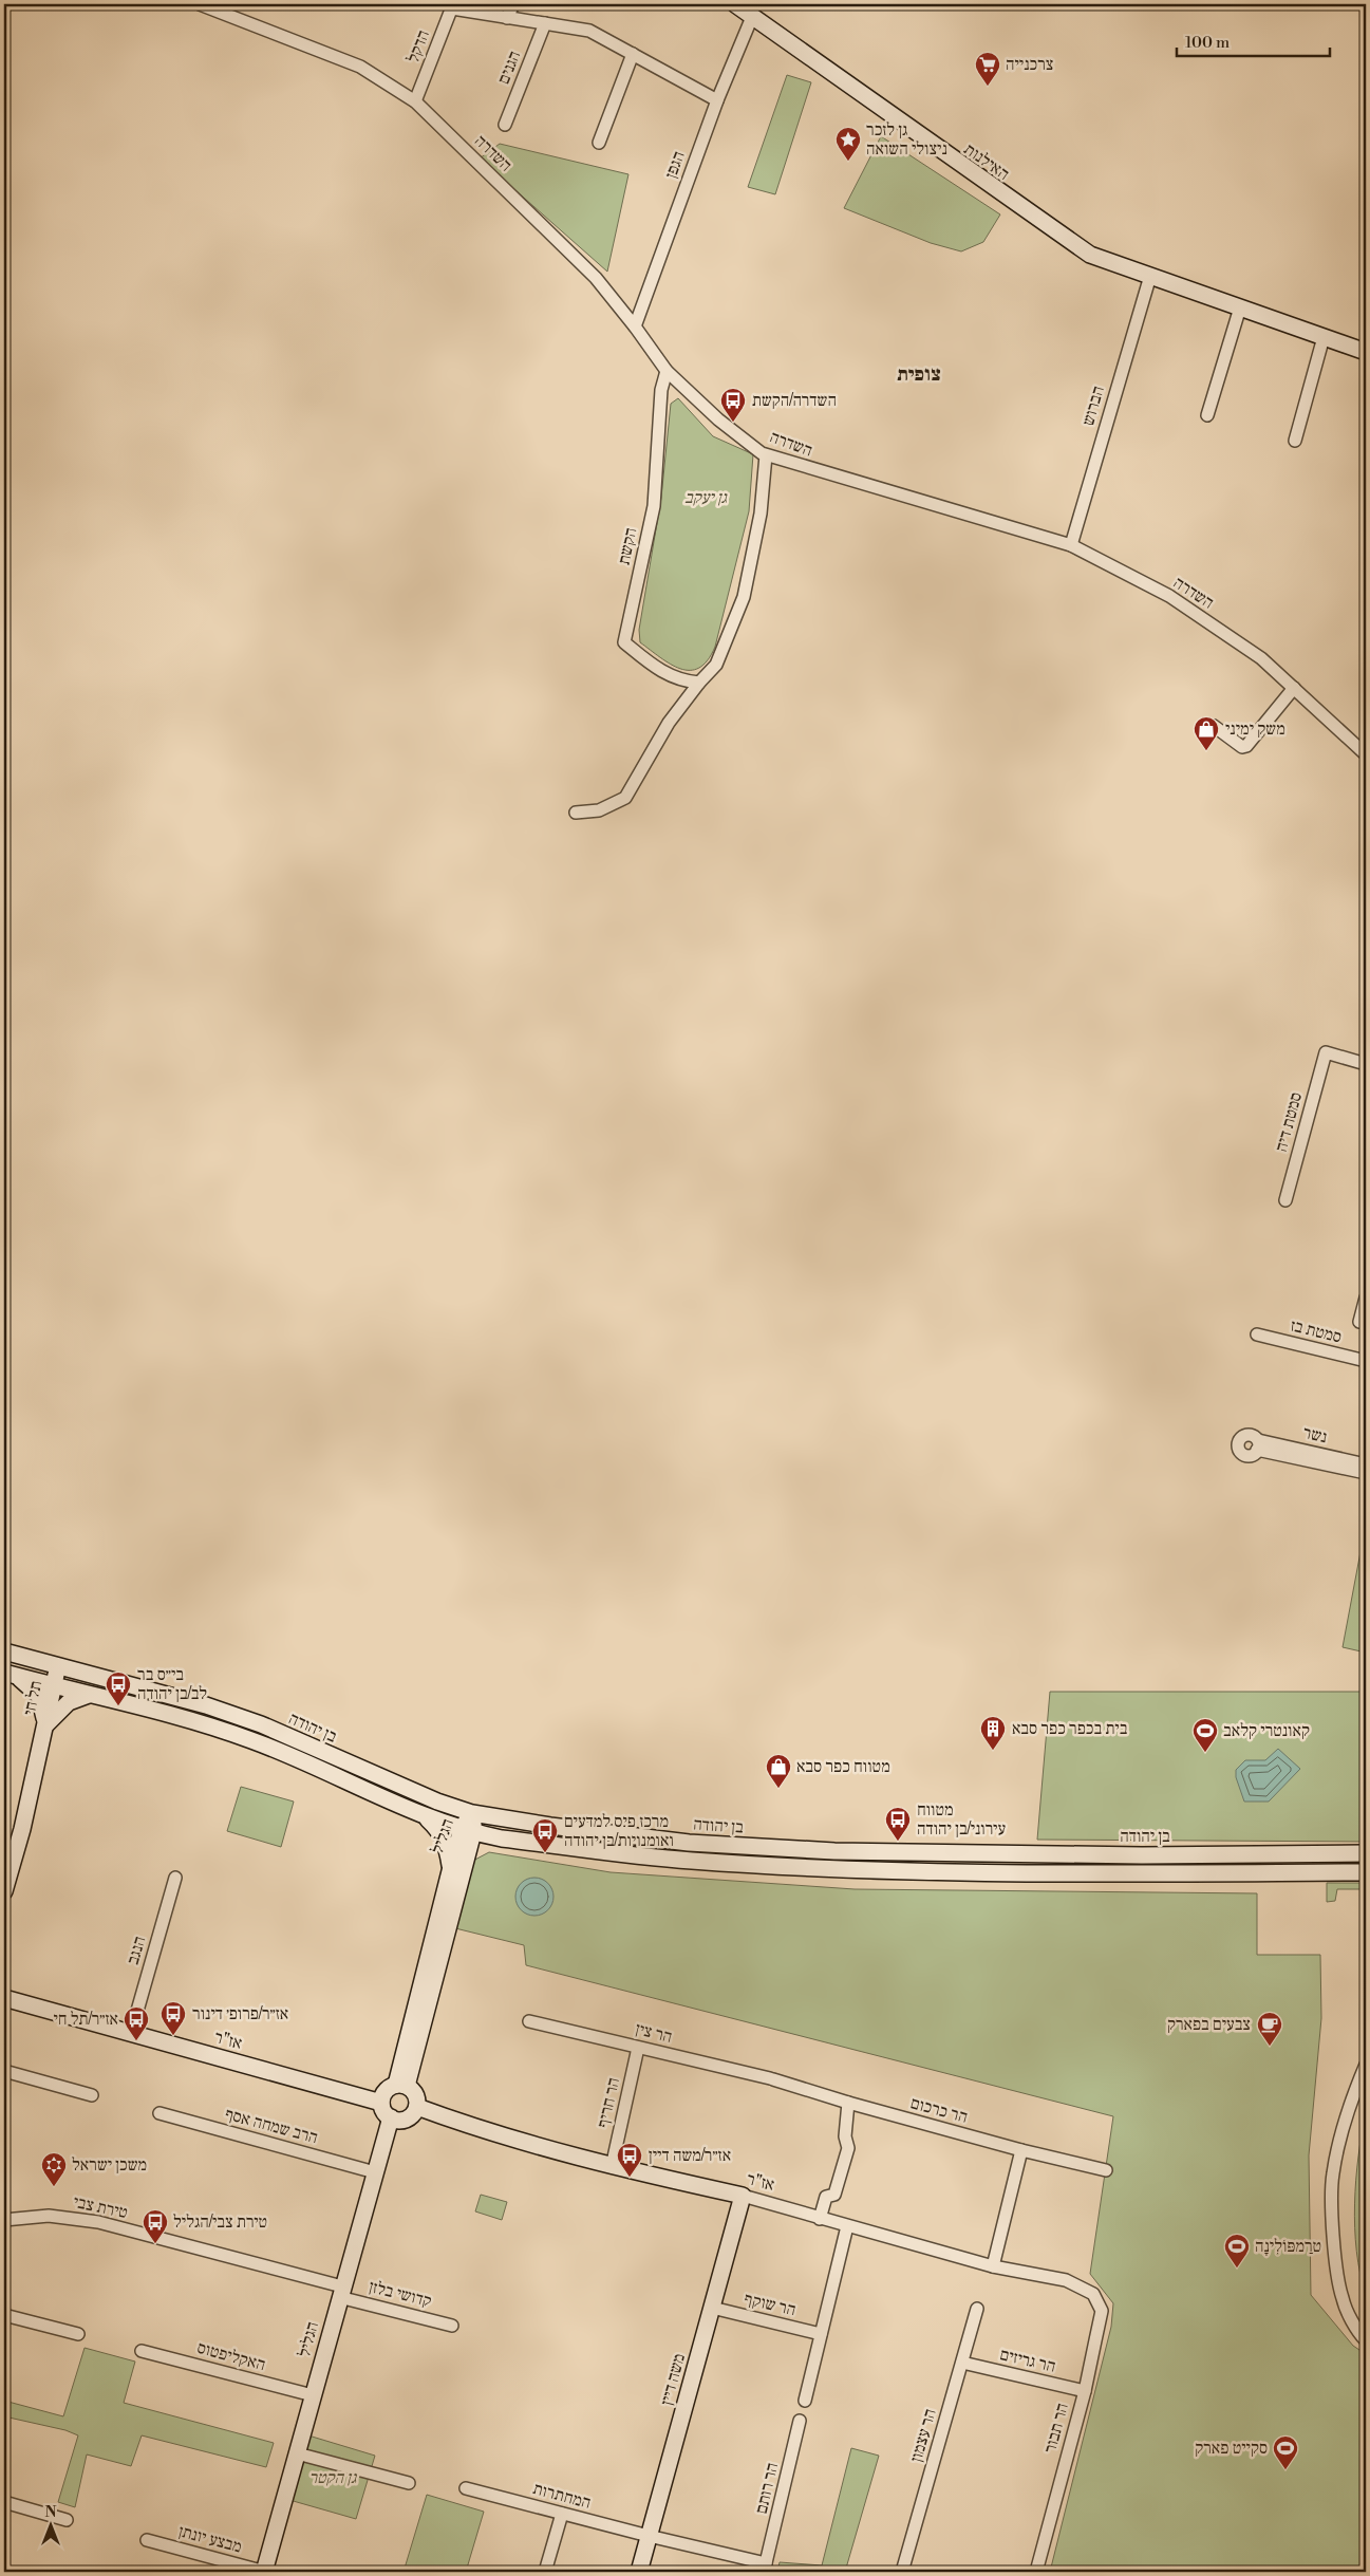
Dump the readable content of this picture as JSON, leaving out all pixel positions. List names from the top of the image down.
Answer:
{
  "streets": {
    "street": [
      "הדקל",
      "הגנים",
      "השדרה",
      "האילנות",
      "הגפן",
      "הברוש",
      "הקשת",
      "סמטת דיה",
      "סמטת בז",
      "נשר",
      "תל חי",
      "בן יהודה",
      "הגליל",
      "הנגב",
      "הר צין",
      "אז\"ר",
      "הר חריף",
      "הר כרכום",
      "הרב שמחה אסף",
      "טירת צבי",
      "קדושי בלזן",
      "הר שוקף",
      "האקליפטוס",
      "הר גריזים",
      "משה דיין",
      "הר תבור",
      "הר עצמון",
      "הר רותם",
      "המחתרות",
      "מבצע יונתן"
    ]
  },
  "crossings": [
    ["הדקל", "השדרה"],
    ["השדרה", "הגפן"],
    ["השדרה", "הברוש"],
    ["השדרה", "הקשת"],
    ["האילנות", "הגפן"],
    ["האילנות", "הברוש"],
    ["תל חי", "בן יהודה"],
    ["בן יהודה", "הגליל"],
    ["הגליל", "אז\"ר"],
    ["הגליל", "הרב שמחה אסף"],
    ["הגליל", "טירת צבי"],
    ["הגליל", "קדושי בלזן"],
    ["הגליל", "האקליפטוס"],
    ["הגליל", "מבצע יונתן"],
    ["הנגב", "אז\"ר"],
    ["הר צין", "הר חריף"],
    ["הר צין", "הר כרכום"],
    ["אז\"ר", "הר חריף"],
    ["אז\"ר", "משה דיין"],
    ["אז\"ר", "הר תבור"],
    ["טירת צבי", "קדושי בלזן"],
    ["הר שוקף", "משה דיין"],
    ["הר גריזים", "הר תבור"],
    ["הר גריזים", "הר עצמון"],
    ["משה דיין", "הר רותם"],
    ["משה דיין", "המחתרות"],
    ["הר רותם", "המחתרות"]
  ],
  "districts": ["צופית"],
  "parks": ["גן יעקב", "גן הקטר"],
  "places": {
    "supermarket": ["צרכנייה"],
    "place": ["גן לזכר ניצולי השואה"],
    "bus stop": [
      "השדרה/הקשת",
      "בי״ס בר לב/בן יהודה",
      "מטווח עירוני/בן יהודה",
      "מרכז פיס למדעים ואומנויות/בן יהודה",
      "אז״ר/פרופ׳ דינור",
      "אז״ר/תל חי",
      "אז״ר/משה דיין",
      "טירת צבי/הגליל"
    ],
    "shop": ["משק ימיני", "מטווח כפר סבא"],
    "building": ["בית בכפר כפר סבא"],
    "sports": ["קאונטרי קלאב", "טרַמפּוֹלִינָה", "סקייט פארק"],
    "cafe": ["צבעים בפארק"],
    "synagogue": ["משכן ישראל"]
  },
  "scale_bar": "100 m",
  "north": "top"
}
